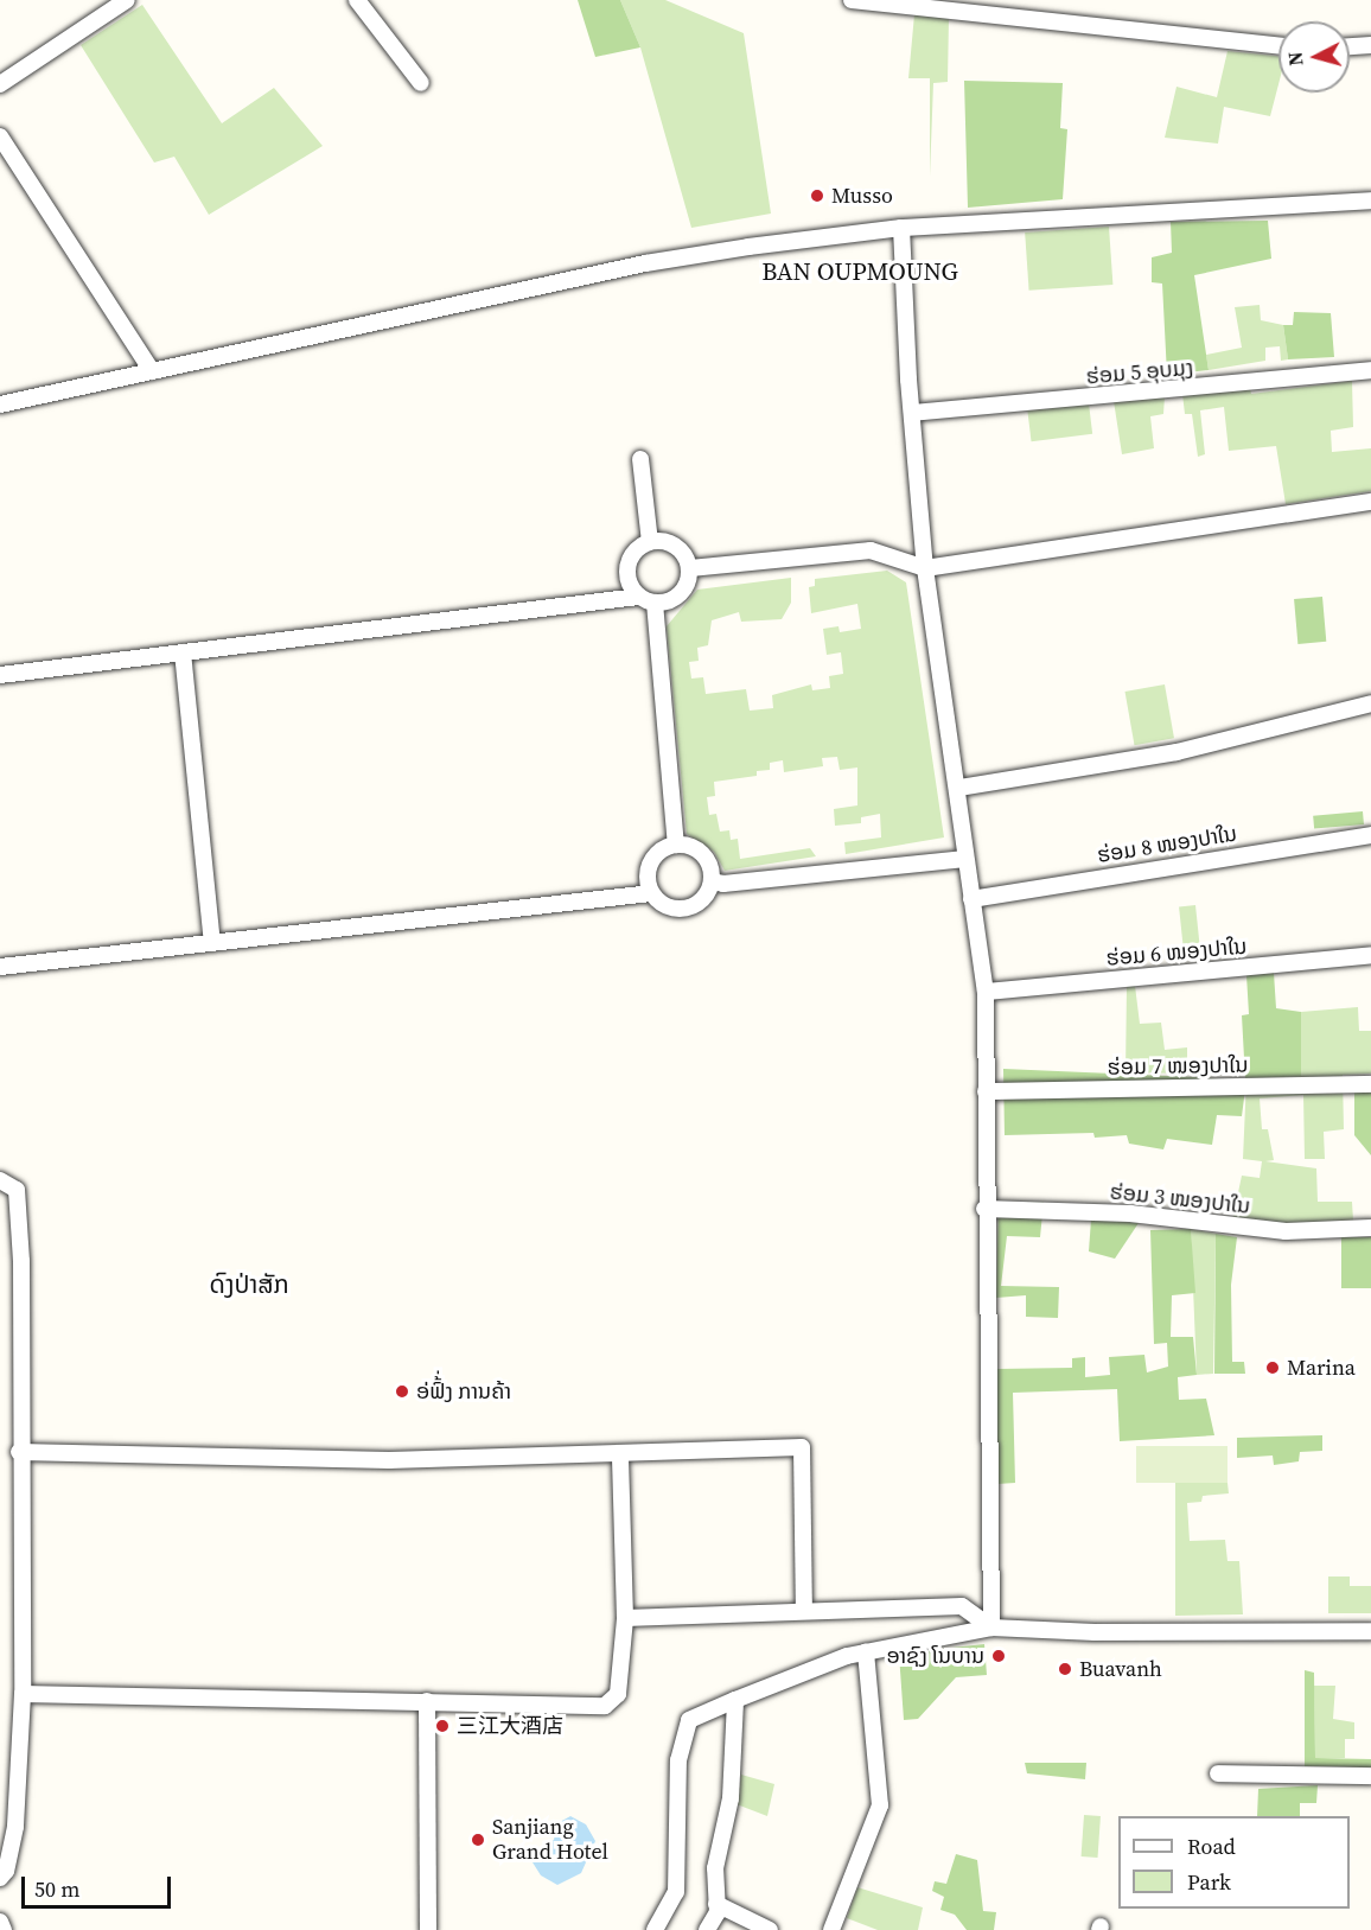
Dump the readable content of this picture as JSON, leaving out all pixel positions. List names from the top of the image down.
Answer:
{
  "streets": {
    "street": [
      "ຮ່ອມ 5 ອຸບມຸງ",
      "ຮ່ອມ 8 ໜອງປາໃນ",
      "ຮ່ອມ 6 ໜອງປາໃນ",
      "ຮ່ອມ 7 ໜອງປາໃນ",
      "ຮ່ອມ 3 ໜອງປາໃນ"
    ]
  },
  "districts": ["BAN OUPMOUNG", "ດົງປ່າສັກ"],
  "places": [
    "Musso",
    "Marina",
    "ອ່ຟົ້່ງ ການຄ້າ",
    "ອາຊົງ ໂນບານ",
    "Buavanh",
    "三江大酒店",
    "Sanjiang Grand Hotel"
  ],
  "legend": ["Road", "Park"],
  "scale_bar": "50 m",
  "north": "left"
}
